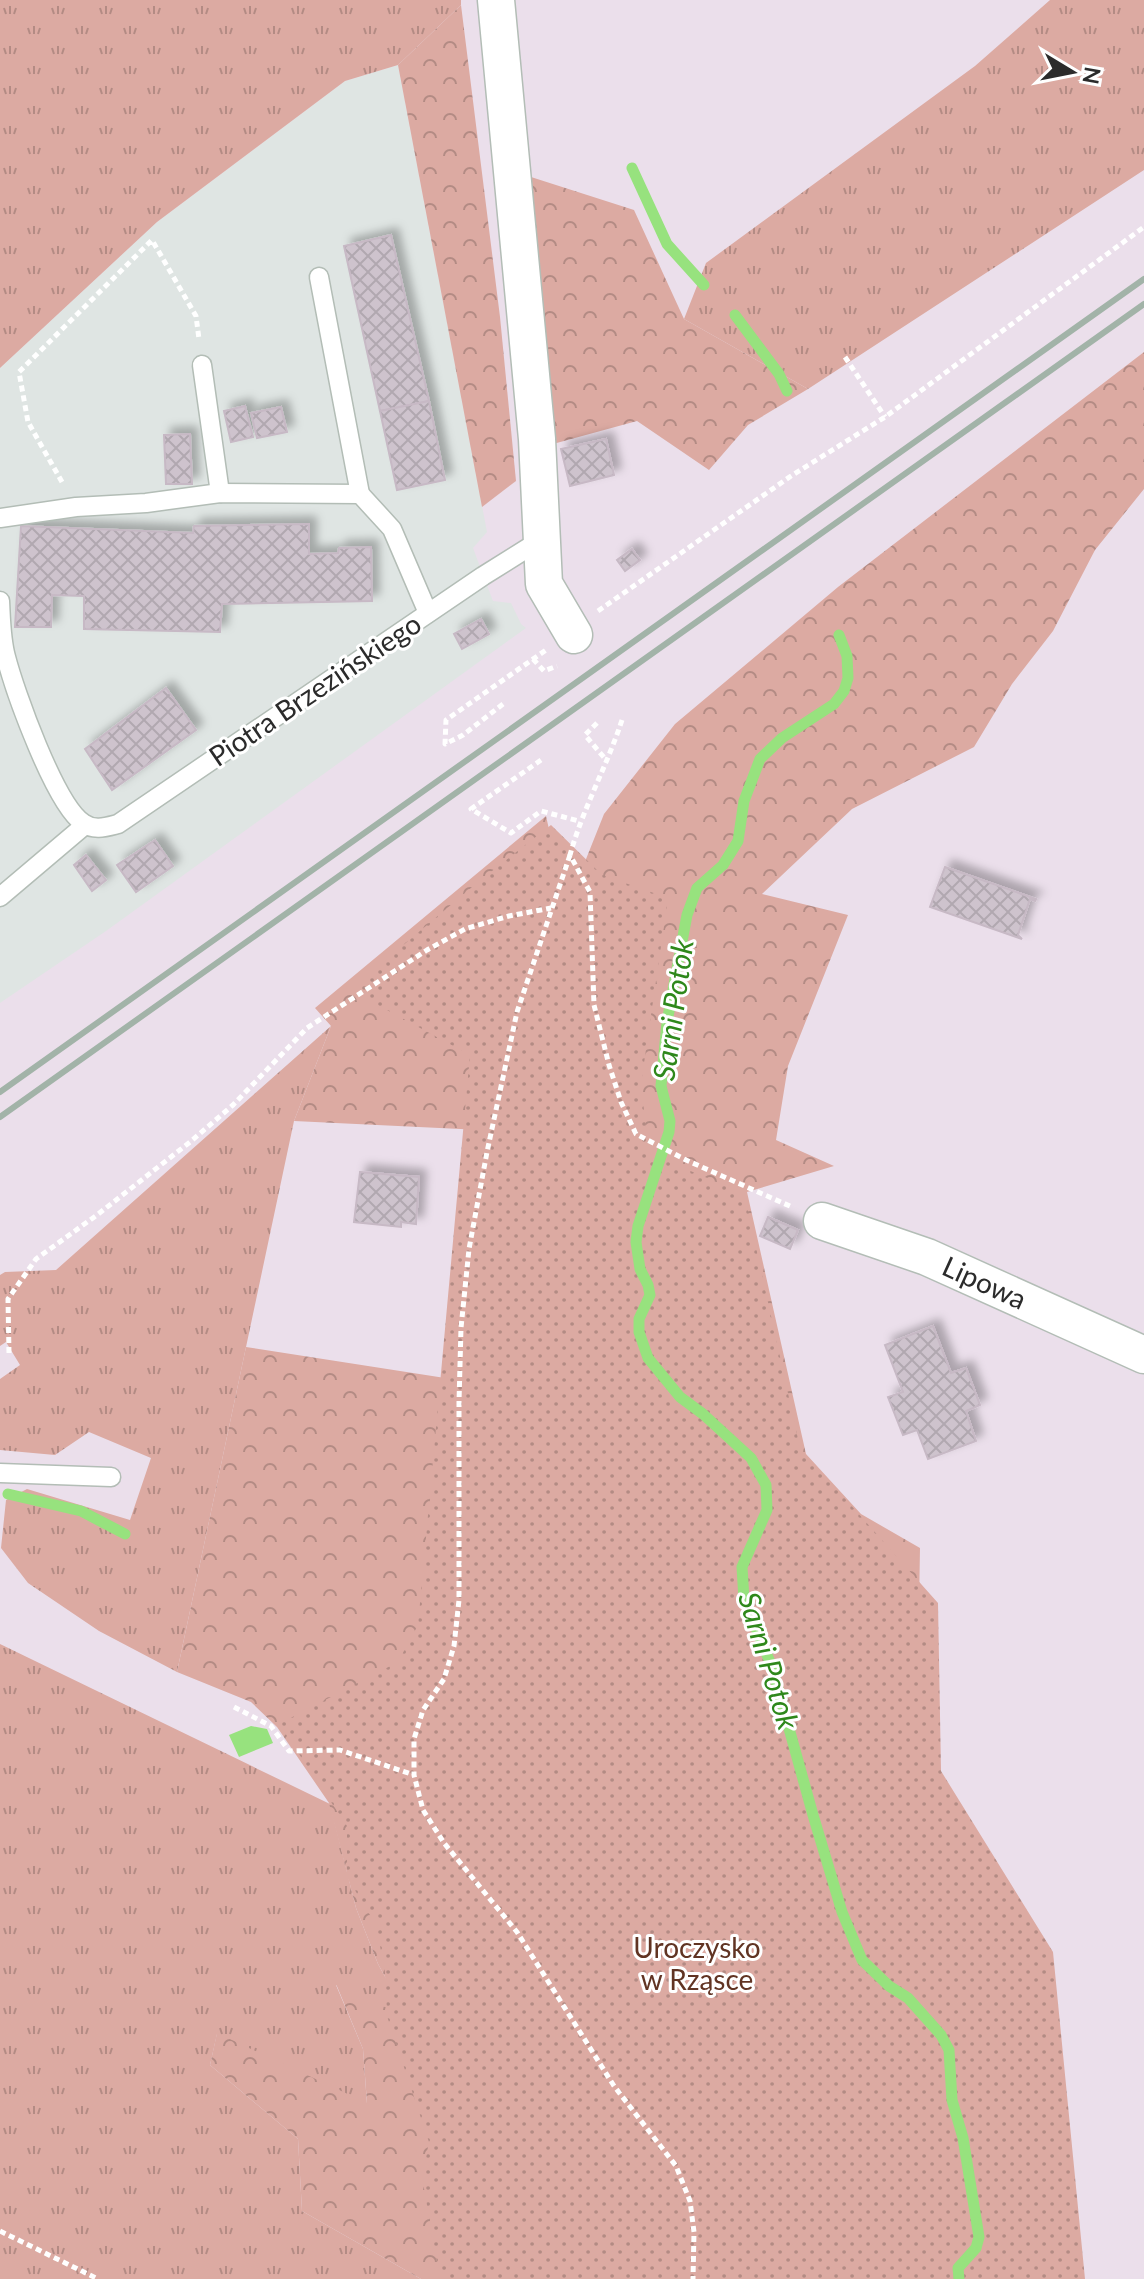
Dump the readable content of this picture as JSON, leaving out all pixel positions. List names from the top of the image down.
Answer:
{
  "streets": {
    "street": ["Lipowa"],
    "lane": ["Piotra Brzezińskiego"]
  },
  "water": ["Sarni Potok"],
  "parks": ["Uroczysko w Rząsce"],
  "north": "right"
}
